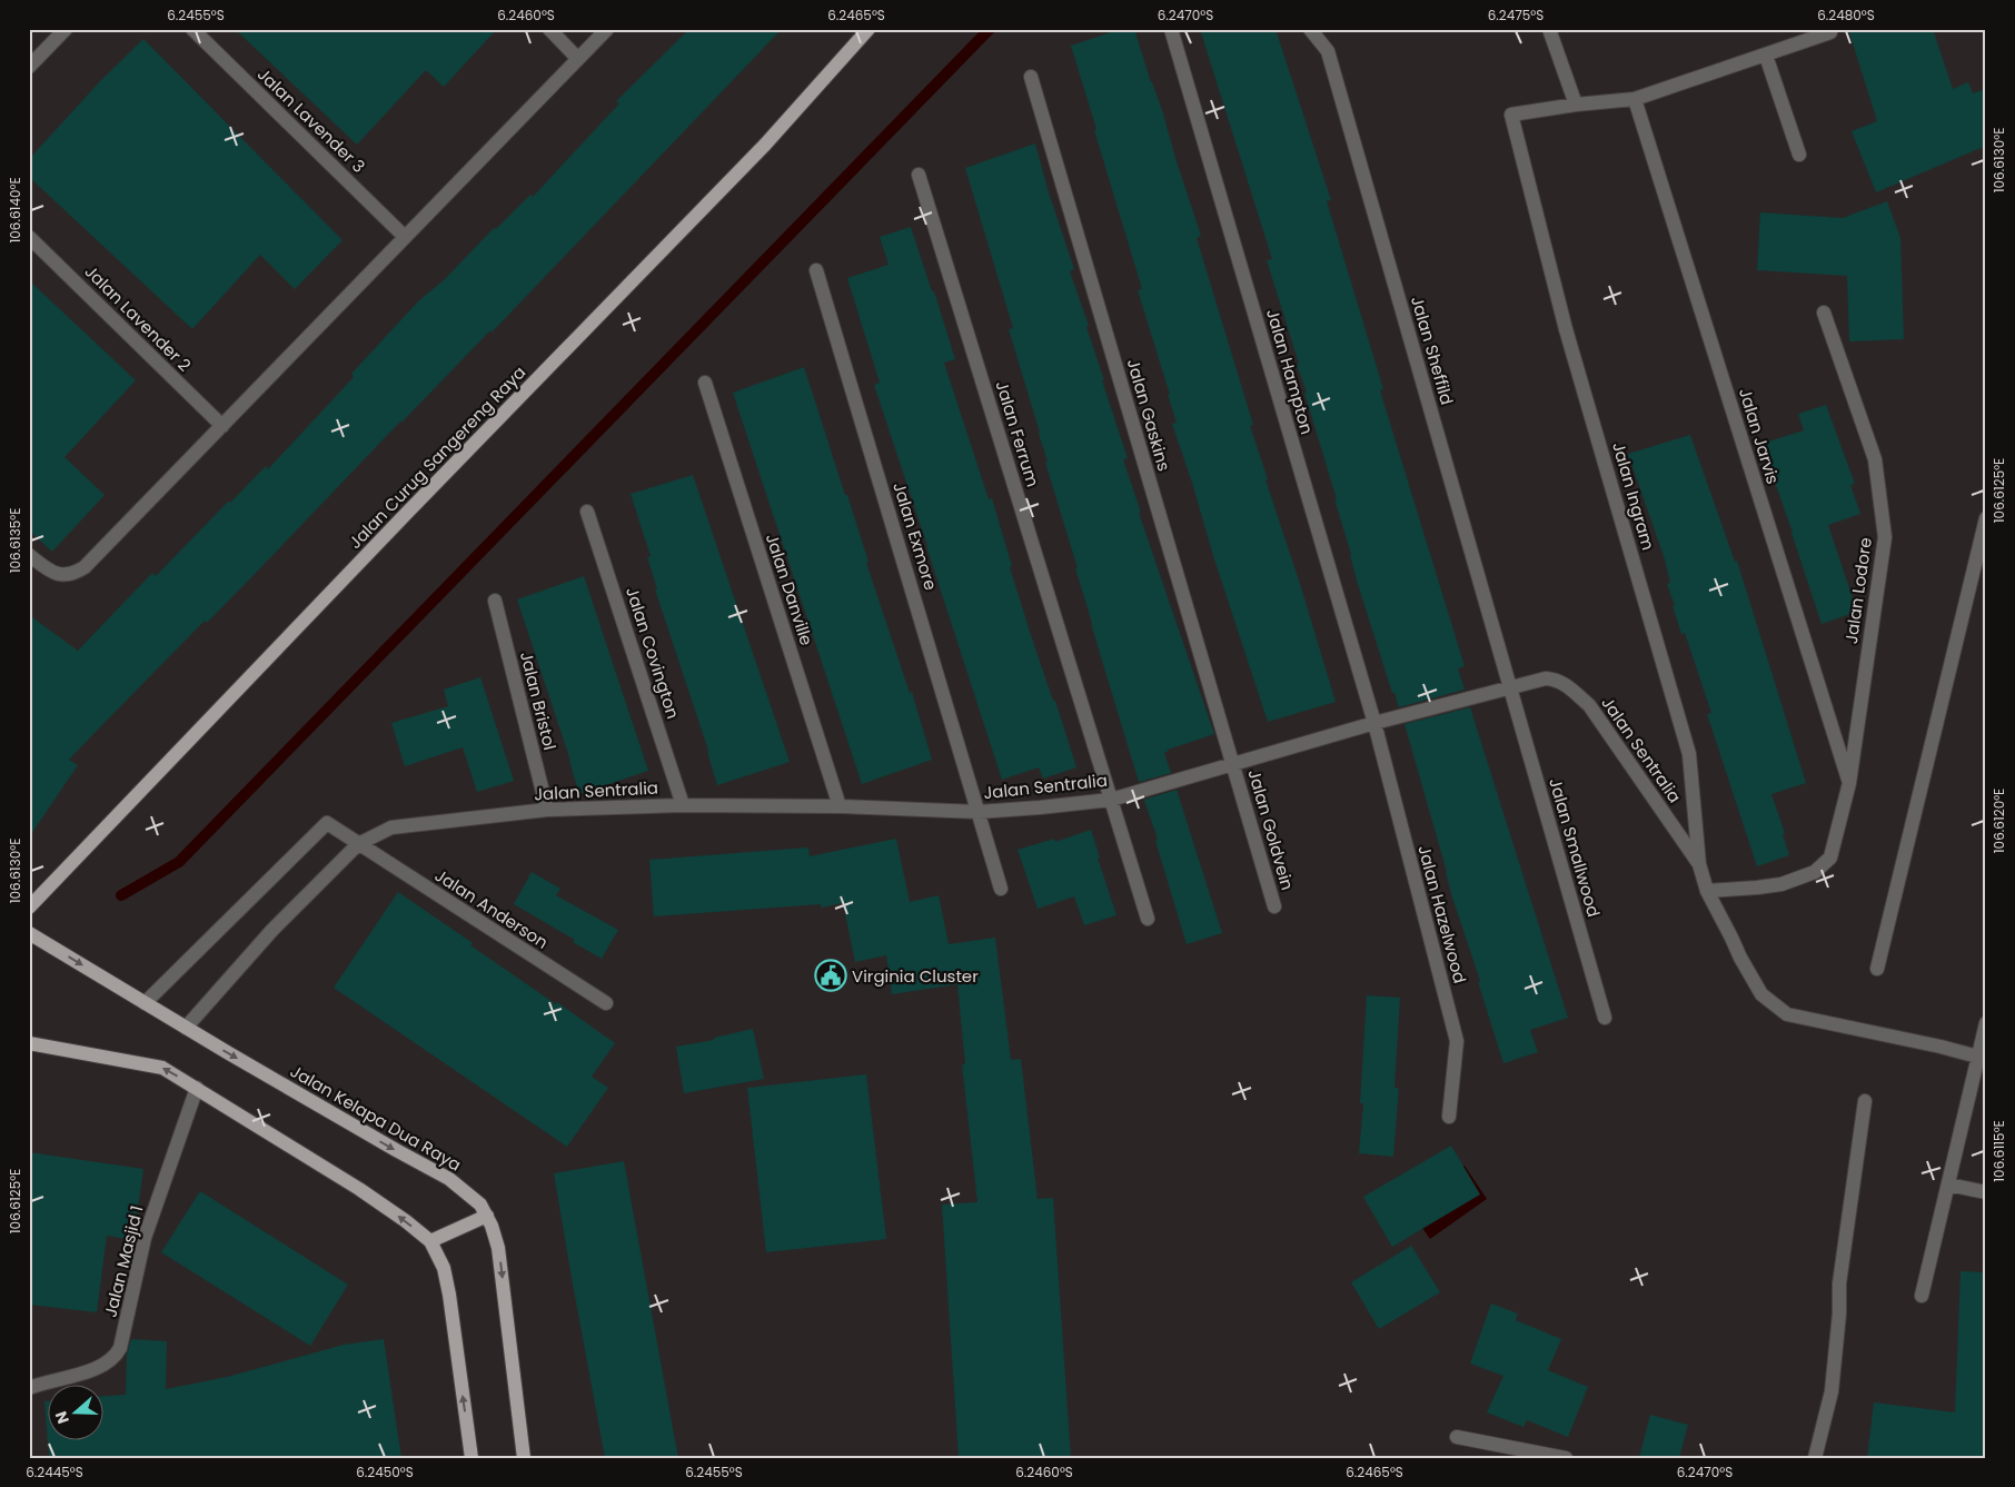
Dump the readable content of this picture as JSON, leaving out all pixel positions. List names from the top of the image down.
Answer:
{
  "streets": {
    "main road": ["Jalan Curug Sangereng Raya", "Jalan Kelapa Dua Raya"],
    "street": [
      "Jalan Lavender 3",
      "Jalan Lavender 2",
      "Jalan Sheffild",
      "Jalan Hampton",
      "Jalan Gaskins",
      "Jalan Ferrum",
      "Jalan Jarvis",
      "Jalan Ingram",
      "Jalan Exmore",
      "Jalan Danville",
      "Jalan Lodore",
      "Jalan Covington",
      "Jalan Bristol",
      "Jalan Sentralia",
      "Jalan Goldvein",
      "Jalan Smallwood",
      "Jalan Anderson",
      "Jalan Hazelwood",
      "Jalan Masjid 1"
    ]
  },
  "crossings": [
    ["Jalan Sheffild", "Jalan Sentralia"],
    ["Jalan Sheffild", "Jalan Smallwood"],
    ["Jalan Hampton", "Jalan Sentralia"],
    ["Jalan Hampton", "Jalan Hazelwood"],
    ["Jalan Gaskins", "Jalan Sentralia"],
    ["Jalan Gaskins", "Jalan Goldvein"],
    ["Jalan Ferrum", "Jalan Sentralia"],
    ["Jalan Jarvis", "Jalan Lodore"],
    ["Jalan Ingram", "Jalan Lodore"],
    ["Jalan Ingram", "Jalan Sentralia"],
    ["Jalan Exmore", "Jalan Sentralia"],
    ["Jalan Danville", "Jalan Sentralia"],
    ["Jalan Covington", "Jalan Sentralia"],
    ["Jalan Bristol", "Jalan Sentralia"],
    ["Jalan Sentralia", "Jalan Goldvein"],
    ["Jalan Sentralia", "Jalan Smallwood"],
    ["Jalan Sentralia", "Jalan Anderson"],
    ["Jalan Sentralia", "Jalan Hazelwood"],
    ["Jalan Sentralia", "Jalan Kelapa Dua Raya"],
    ["Jalan Anderson", "Jalan Kelapa Dua Raya"]
  ],
  "places": {
    "public building": ["Virginia Cluster"]
  },
  "north": "left",
  "coordinates": [
    "6.2455°S",
    "6.2460°S",
    "6.2465°S",
    "6.2470°S",
    "6.2475°S",
    "6.2480°S",
    "106.6130°E",
    "106.6140°E",
    "106.6125°E",
    "106.6135°E",
    "106.6120°E",
    "106.6115°E",
    "6.2445°S",
    "6.2450°S"
  ]
}
